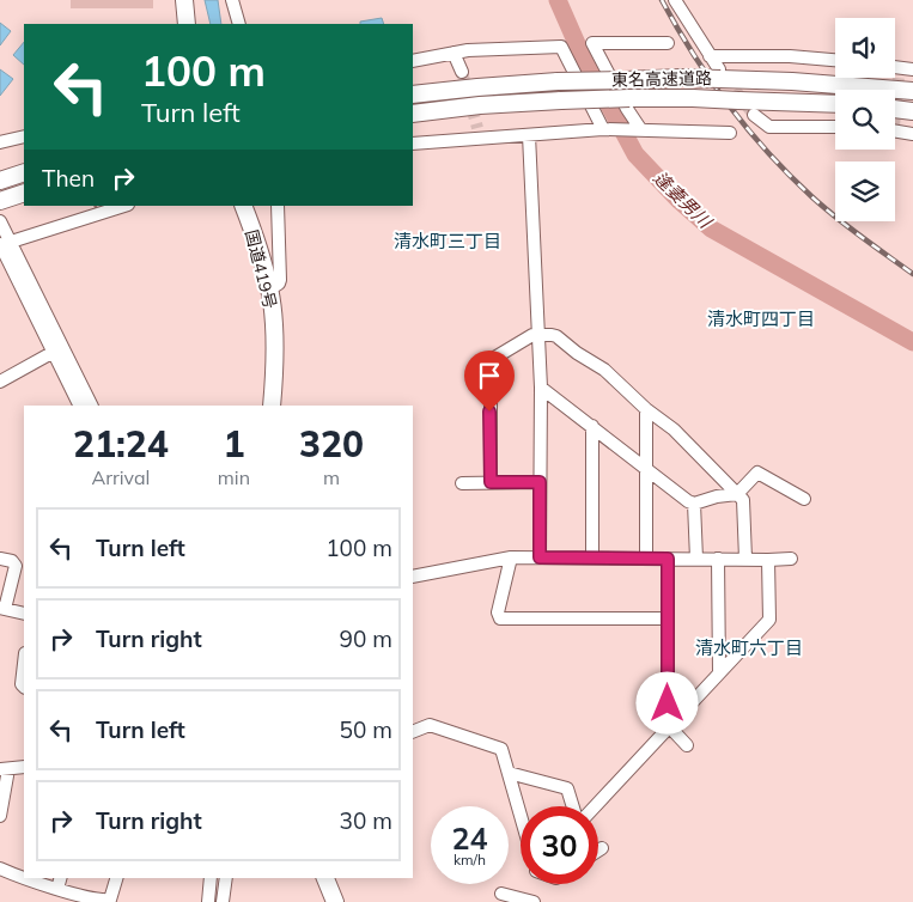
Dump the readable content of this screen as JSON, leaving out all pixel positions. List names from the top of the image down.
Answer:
{
  "streets": {
    "highway": ["東名高速道路", "国道419号"]
  },
  "districts": ["清水町三丁目", "清水町四丁目", "清水町六丁目"],
  "water": ["逢妻男川"],
  "page": {
    "turn": ["100 m", "Turn left"],
    "then": "Then",
    "eta": [
      "21:24",
      "Arrival",
      "1",
      "min",
      "320",
      "m"
    ],
    "list": [
      {
        "name": "Turn left",
        "value": "100 m"
      },
      {
        "name": "Turn right",
        "value": "90 m"
      },
      {
        "name": "Turn left",
        "value": "50 m"
      },
      {
        "name": "Turn right",
        "value": "30 m"
      }
    ],
    "speed": "24 km/h",
    "limit": "30"
  }
}
